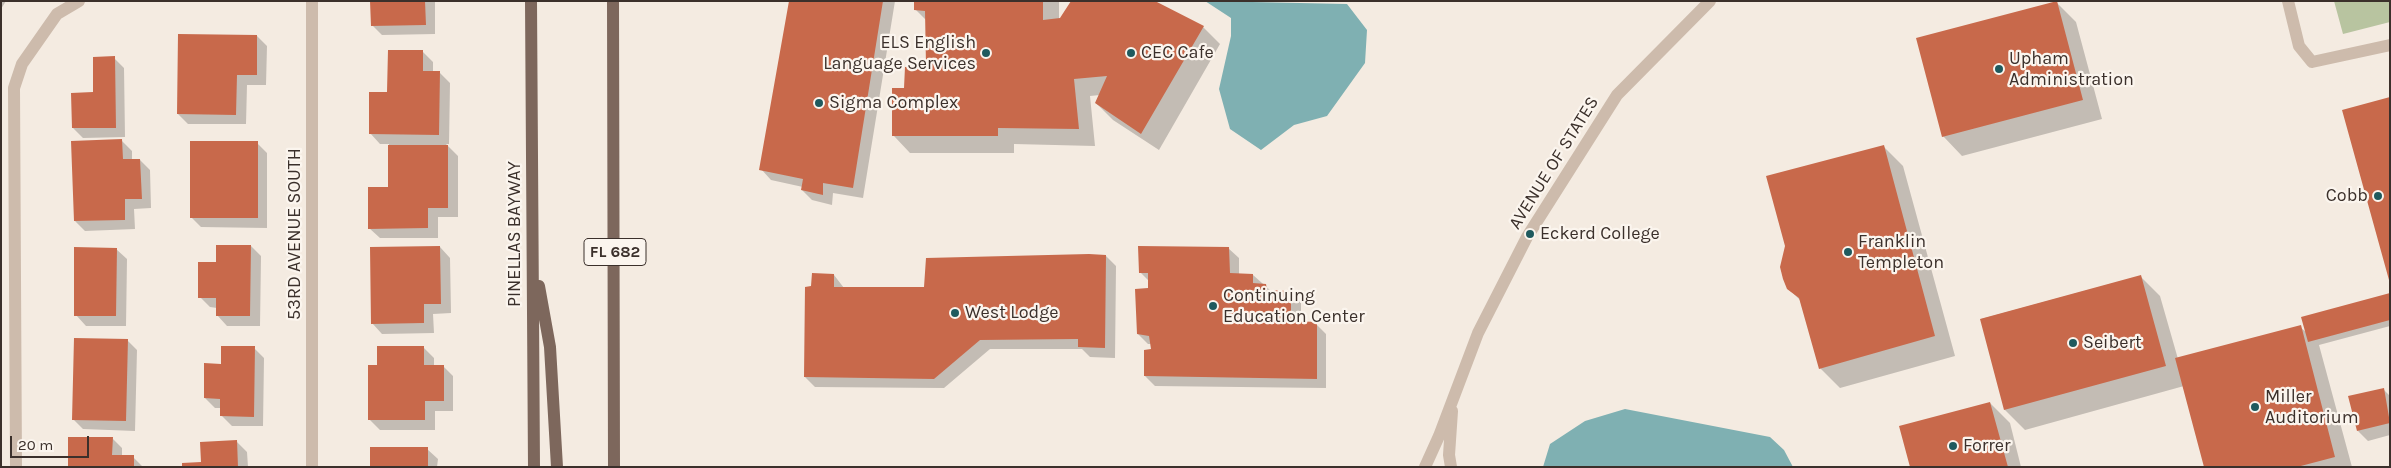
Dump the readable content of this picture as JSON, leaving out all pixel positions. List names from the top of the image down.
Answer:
{
  "streets": {
    "main road": ["PINELLAS BAYWAY", "FL 682"],
    "street": ["AVENUE OF STATES", "53RD AVENUE SOUTH"]
  },
  "places": [
    "ELS English Language Services",
    "CEC Cafe",
    "Upham Administration",
    "Sigma Complex",
    "Cobb",
    "Eckerd College",
    "Franklin Templeton",
    "Continuing Education Center",
    "West Lodge",
    "Seibert",
    "Miller Auditorium",
    "Forrer"
  ],
  "scale_bar": "20 m"
}
